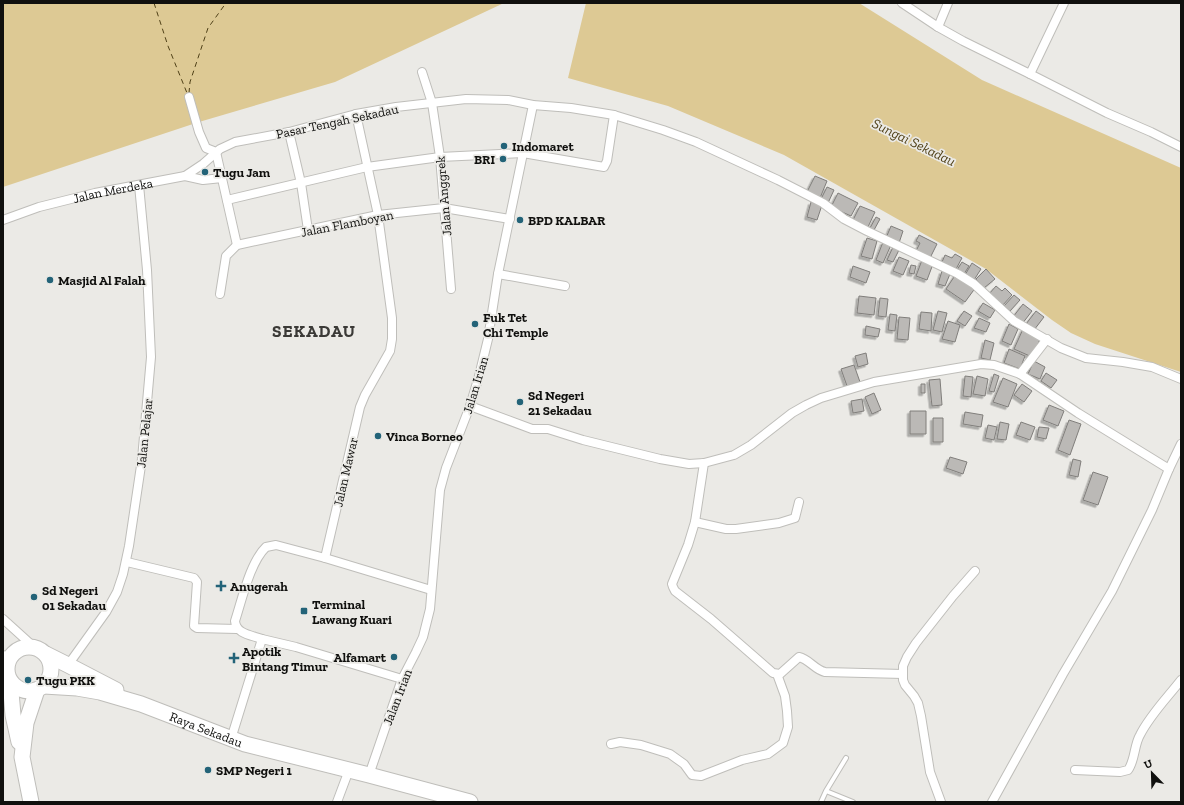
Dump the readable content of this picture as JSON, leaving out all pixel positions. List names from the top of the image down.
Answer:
{
  "streets": {
    "highway": ["Raya Sekadau"],
    "street": [
      "Pasar Tengah Sekadau",
      "Jalan Merdeka",
      "Jalan Anggrek",
      "Jalan Flamboyan",
      "Jalan Irian",
      "Jalan Pelajar",
      "Jalan Mawar"
    ]
  },
  "crossings": [
    ["Pasar Tengah Sekadau", "Jalan Merdeka"],
    ["Pasar Tengah Sekadau", "Jalan Anggrek"],
    ["Pasar Tengah Sekadau", "Jalan Irian"],
    ["Pasar Tengah Sekadau", "Jalan Mawar"],
    ["Jalan Merdeka", "Jalan Pelajar"],
    ["Jalan Anggrek", "Jalan Flamboyan"],
    ["Jalan Flamboyan", "Jalan Irian"],
    ["Jalan Flamboyan", "Jalan Mawar"],
    ["Jalan Irian", "Raya Sekadau"]
  ],
  "districts": ["SEKADAU"],
  "water": ["Sungai Sekadau"],
  "places": {
    "other": [
      "Indomaret",
      "BRI",
      "Tugu Jam",
      "BPD KALBAR",
      "Masjid Al Falah",
      "Fuk Tet Chi Temple",
      "Sd Negeri 21 Sekadau",
      "Vinca Borneo",
      "Sd Negeri 01 Sekadau",
      "Alfamart",
      "Tugu PKK",
      "SMP Negeri 1"
    ],
    "health": ["Anugerah", "Apotik Bintang Timur"],
    "transit": ["Terminal Lawang Kuari"]
  },
  "north": "top left"
}
